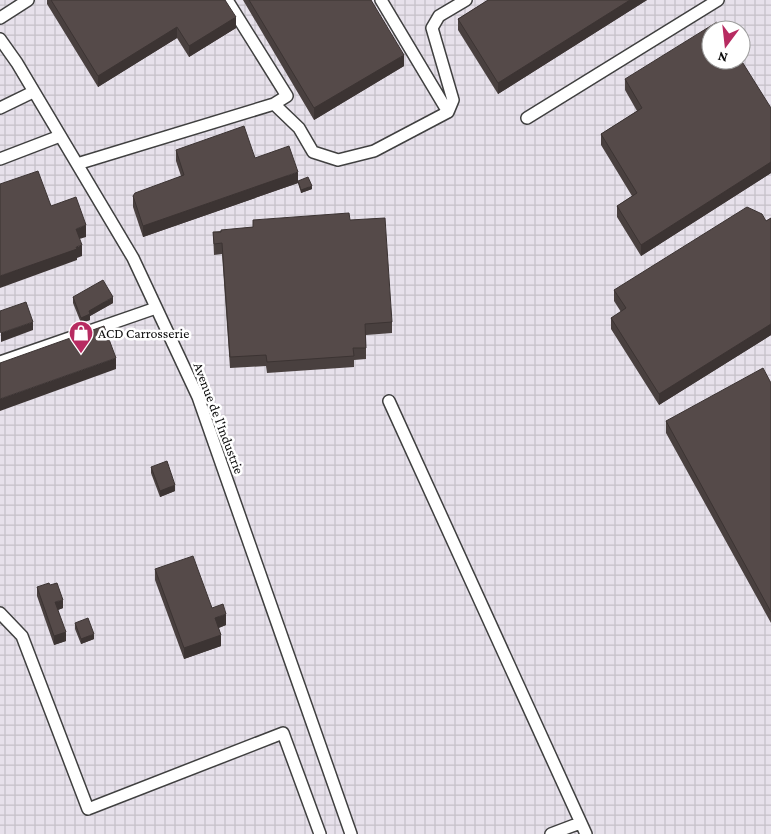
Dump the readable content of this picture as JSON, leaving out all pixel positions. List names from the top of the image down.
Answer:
{
  "streets": {
    "street": ["Avenue de l'Industrie"]
  },
  "places": {
    "shop": ["ACD Carrosserie"]
  },
  "north": "bottom"
}
